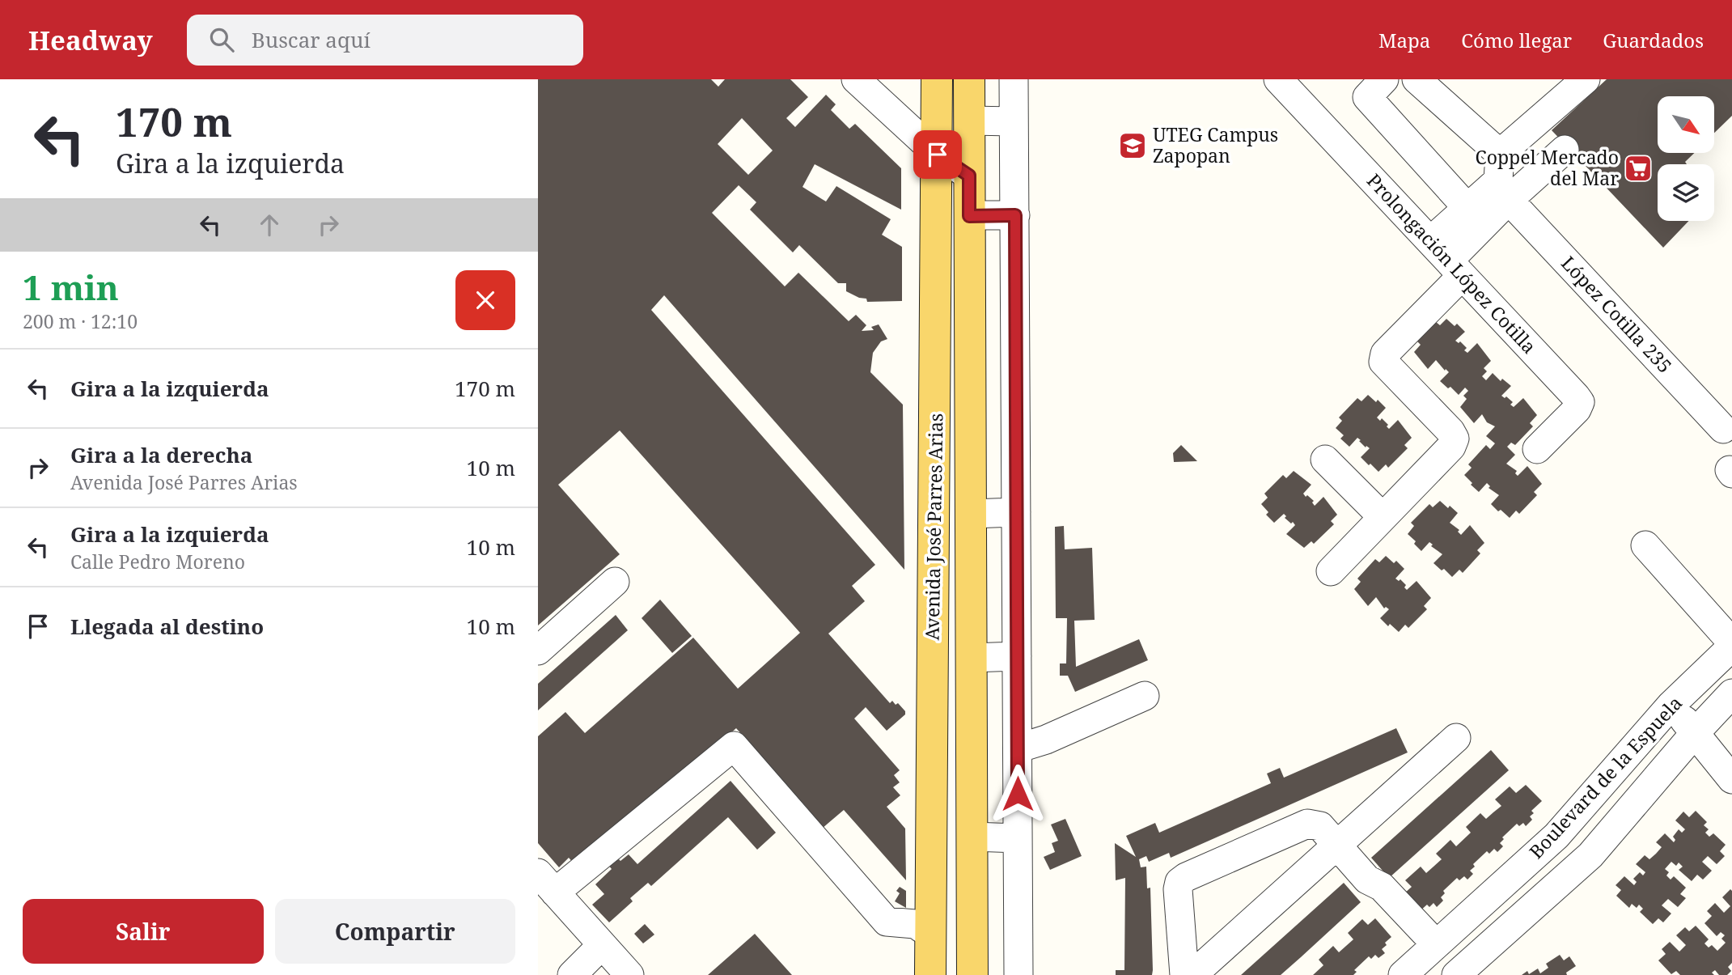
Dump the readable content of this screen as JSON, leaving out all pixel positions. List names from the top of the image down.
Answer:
{
  "streets": {
    "main road": ["Avenida José Parres Arias"],
    "street": ["Prolongación López Cotilla", "López Cotilla 235", "Boulevard de la Espuela"]
  },
  "places": {
    "school or university": ["UTEG Campus Zapopan"],
    "supermarket": ["Coppel Mercado del Mar"]
  },
  "north": "bottom right",
  "page": {
    "header": "Headway",
    "search": "Buscar aquí",
    "nav": ["Mapa", "Cómo llegar", "Guardados"],
    "turn": ["170 m", "Gira a la izquierda"],
    "heading": ["1 min", "200 m · 12:10"],
    "list": [
      {
        "name": "Gira a la izquierda",
        "value": "170 m"
      },
      {
        "name": "Gira a la derecha",
        "note": "Avenida José Parres Arias",
        "value": "10 m"
      },
      {
        "name": "Gira a la izquierda",
        "note": "Calle Pedro Moreno",
        "value": "10 m"
      },
      {
        "name": "Llegada al destino",
        "value": "10 m"
      }
    ],
    "buttons": ["Salir", "Compartir"]
  }
}
